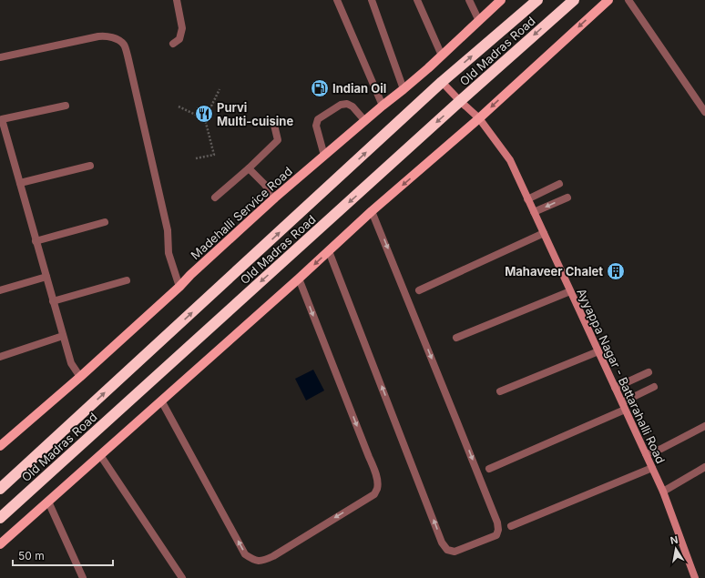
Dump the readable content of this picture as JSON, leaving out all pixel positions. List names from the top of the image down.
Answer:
{
  "streets": {
    "highway": ["Old Madras Road"],
    "main road": ["Madehalli Service Road", "Ayyappa Nagar - Battarahalli Road"]
  },
  "crossings": [
    ["Old Madras Road", "Ayyappa Nagar - Battarahalli Road"]
  ],
  "places": {
    "fuel station": ["Indian Oil"],
    "restaurant": ["Purvi Multi-cuisine"],
    "building": ["Mahaveer Chalet"]
  },
  "scale_bar": "50 m",
  "north": "top"
}
